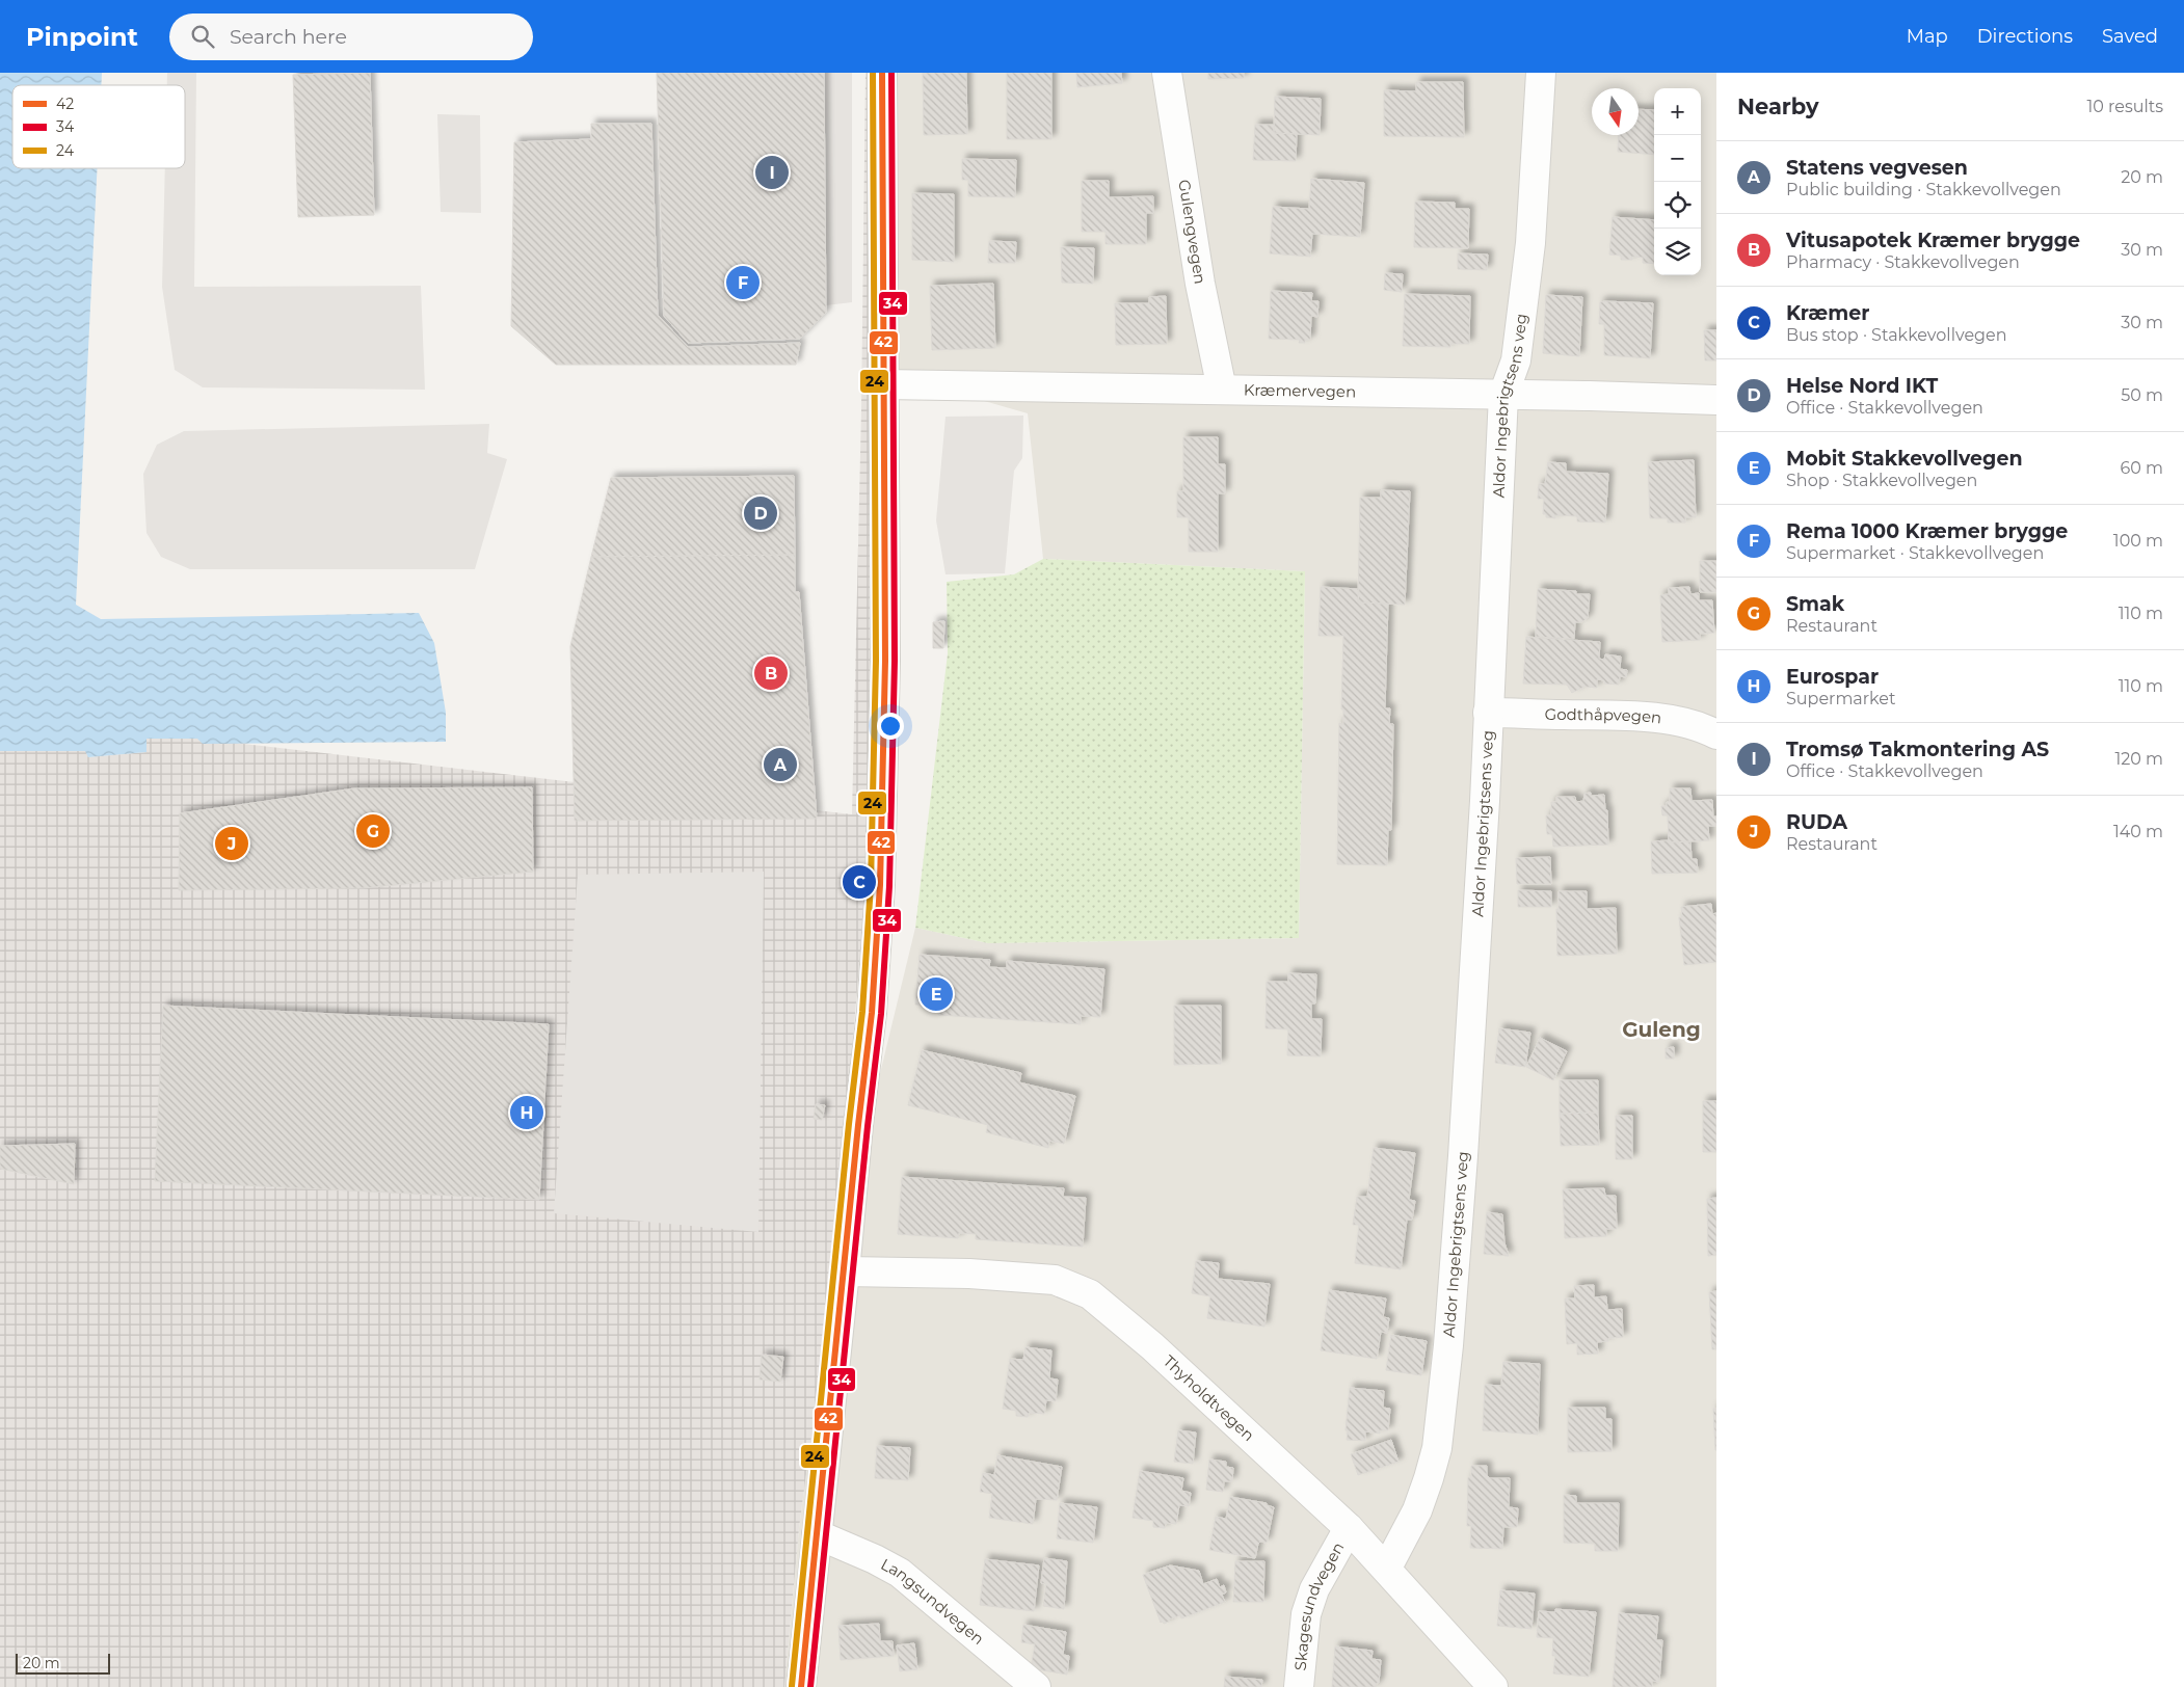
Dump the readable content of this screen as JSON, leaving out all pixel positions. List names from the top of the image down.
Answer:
{
  "streets": {
    "street": [
      "Gulengvegen",
      "Kræmervegen",
      "Aldor Ingebrigtsens veg",
      "Godthåpvegen",
      "Thyholdtvegen",
      "Langsundvegen",
      "Skagesundvegen"
    ]
  },
  "crossings": [
    ["Gulengvegen", "Kræmervegen"],
    ["Kræmervegen", "Aldor Ingebrigtsens veg"],
    ["Aldor Ingebrigtsens veg", "Godthåpvegen"],
    ["Aldor Ingebrigtsens veg", "Thyholdtvegen"],
    ["Thyholdtvegen", "Skagesundvegen"]
  ],
  "districts": ["Guleng"],
  "lines": ["transit line 42", "transit line 34", "transit line 24"],
  "legend": ["42", "34", "24"],
  "scale_bar": "20 m",
  "north": "bottom",
  "page": {
    "header": "Pinpoint",
    "search": "Search here",
    "nav": ["Map", "Directions", "Saved"],
    "heading": ["Nearby", "10 results"],
    "map_buttons": ["+", "−"],
    "list": [
      {
        "mark": "A",
        "name": "Statens vegvesen",
        "note": "Public building · Stakkevollvegen",
        "value": "20 m"
      },
      {
        "mark": "B",
        "name": "Vitusapotek Kræmer brygge",
        "note": "Pharmacy · Stakkevollvegen",
        "value": "30 m"
      },
      {
        "mark": "C",
        "name": "Kræmer",
        "note": "Bus stop · Stakkevollvegen",
        "value": "30 m"
      },
      {
        "mark": "D",
        "name": "Helse Nord IKT",
        "note": "Office · Stakkevollvegen",
        "value": "50 m"
      },
      {
        "mark": "E",
        "name": "Mobit Stakkevollvegen",
        "note": "Shop · Stakkevollvegen",
        "value": "60 m"
      },
      {
        "mark": "F",
        "name": "Rema 1000 Kræmer brygge",
        "note": "Supermarket · Stakkevollvegen",
        "value": "100 m"
      },
      {
        "mark": "G",
        "name": "Smak",
        "note": "Restaurant",
        "value": "110 m"
      },
      {
        "mark": "H",
        "name": "Eurospar",
        "note": "Supermarket",
        "value": "110 m"
      },
      {
        "mark": "I",
        "name": "Tromsø Takmontering AS",
        "note": "Office · Stakkevollvegen",
        "value": "120 m"
      },
      {
        "mark": "J",
        "name": "RUDA",
        "note": "Restaurant",
        "value": "140 m"
      }
    ],
    "pins": [
      "I",
      "F",
      "D",
      "B",
      "A",
      "G",
      "J",
      "C",
      "E",
      "H"
    ],
    "scale": "20 m"
  }
}
